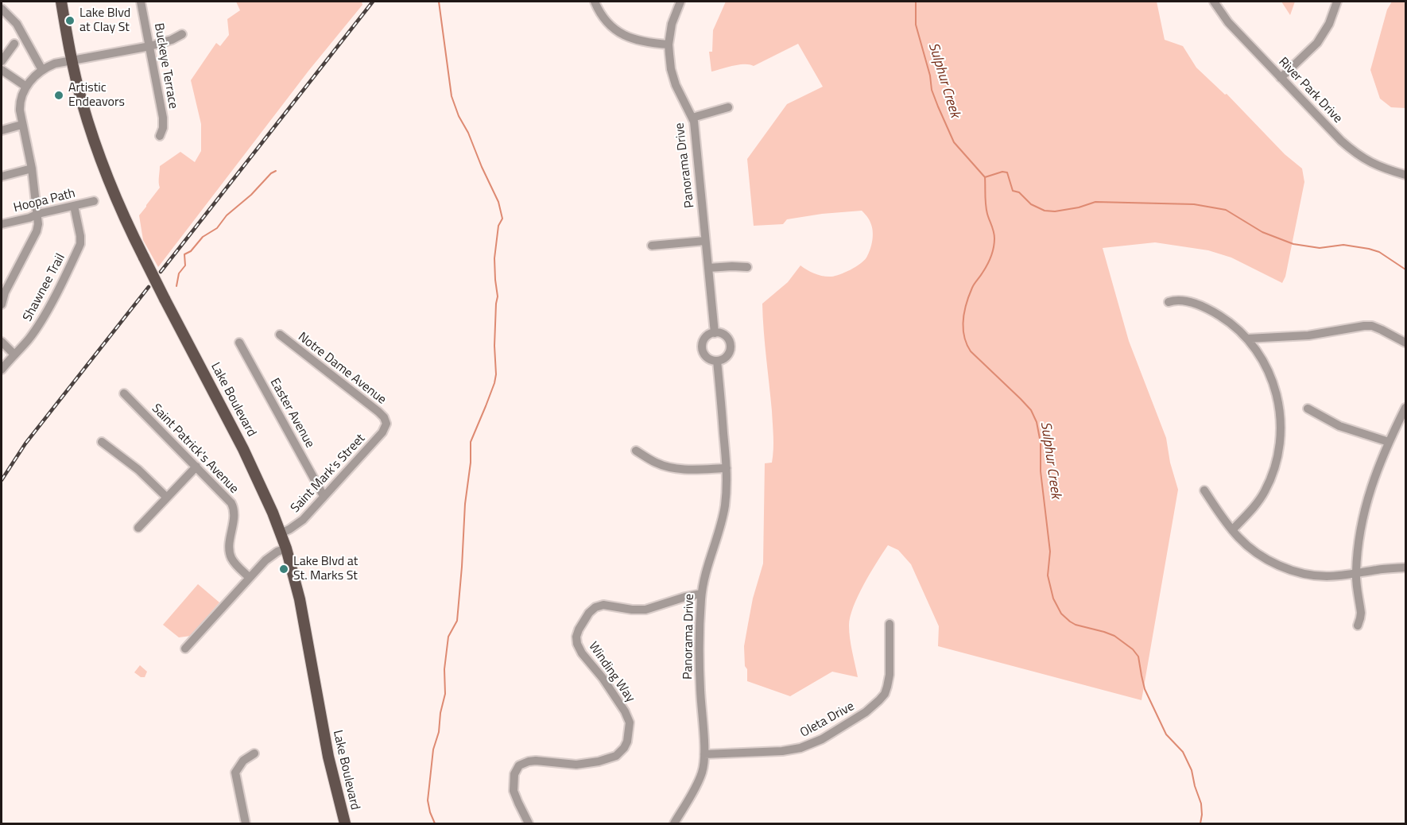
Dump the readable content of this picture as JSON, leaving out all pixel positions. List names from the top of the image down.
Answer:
{
  "streets": {
    "main road": ["Lake Boulevard"],
    "street": [
      "Buckeye Terrace",
      "River Park Drive",
      "Panorama Drive",
      "Hoopa Path",
      "Shawnee Trail",
      "Notre Dame Avenue",
      "Easter Avenue",
      "Saint Patrick's Avenue",
      "Saint Mark's Street",
      "Winding Way",
      "Oleta Drive"
    ]
  },
  "crossings": [
    ["Panorama Drive", "Winding Way"],
    ["Panorama Drive", "Oleta Drive"],
    ["Hoopa Path", "Shawnee Trail"],
    ["Notre Dame Avenue", "Saint Mark's Street"],
    ["Lake Boulevard", "Saint Mark's Street"],
    ["Easter Avenue", "Saint Mark's Street"]
  ],
  "water": ["Sulphur Creek"],
  "places": ["Lake Blvd at Clay St", "Artistic Endeavors", "Lake Blvd at St. Marks St"]
}
